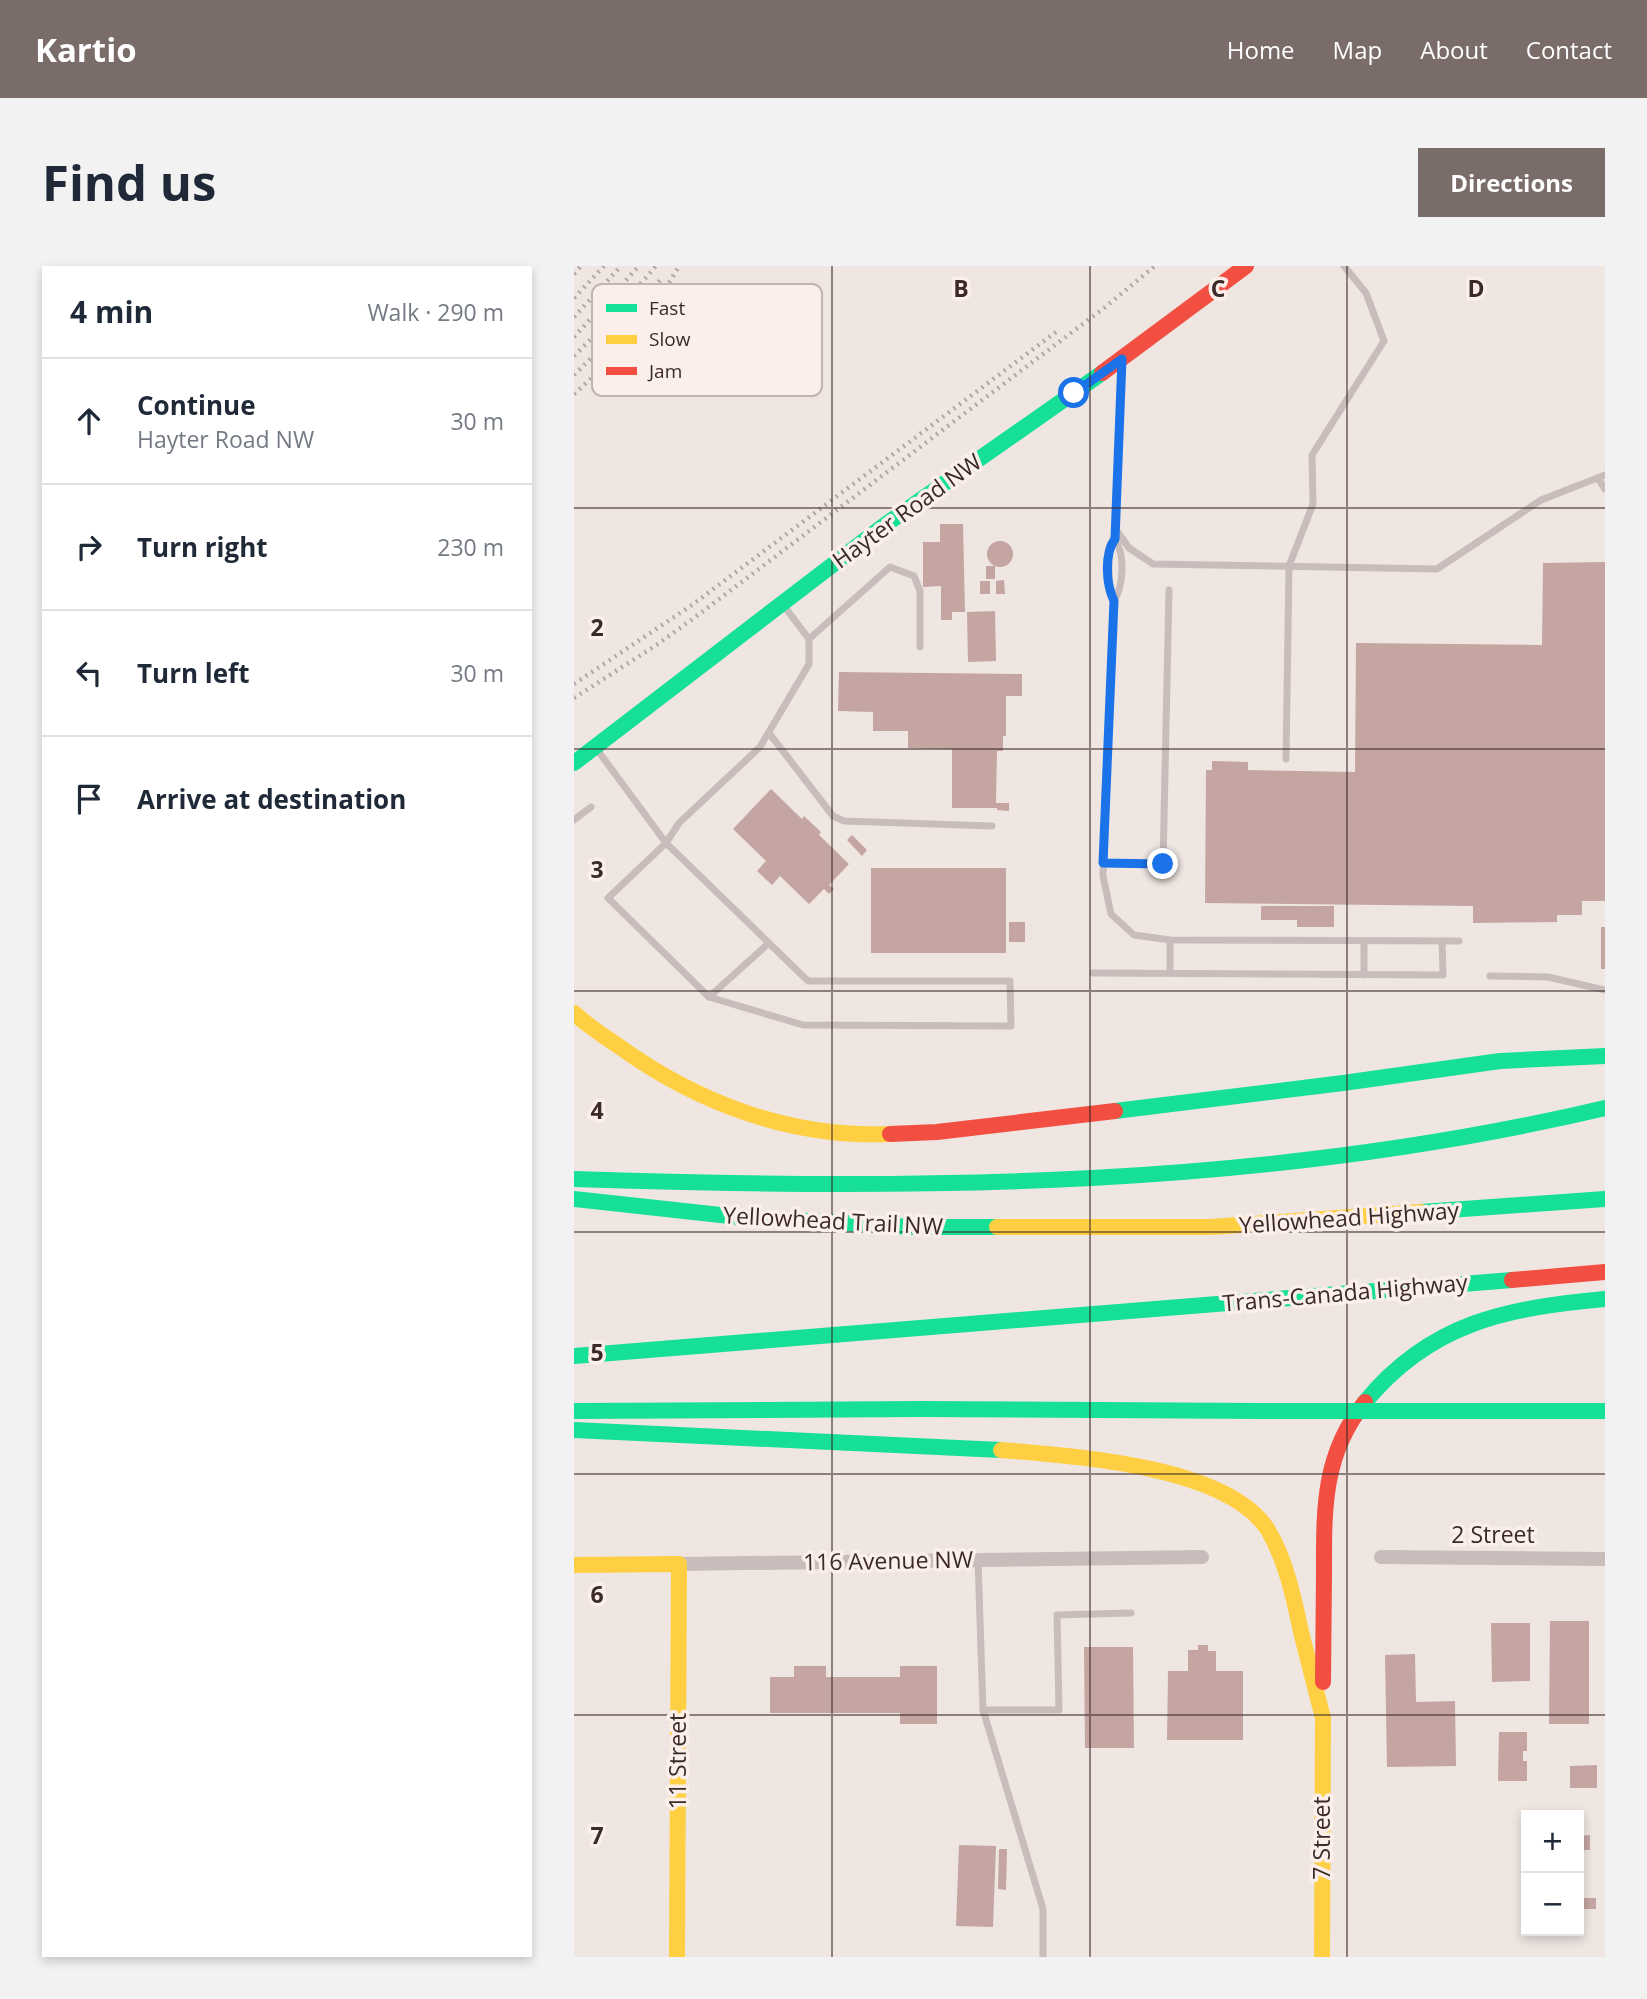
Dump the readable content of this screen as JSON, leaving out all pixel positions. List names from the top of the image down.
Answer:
{
  "streets": {
    "main road": [
      "Hayter Road NW",
      "Yellowhead Highway",
      "Yellowhead Trail NW",
      "Trans-Canada Highway",
      "116 Avenue NW",
      "11 Street",
      "7 Street"
    ],
    "street": ["2 Street"]
  },
  "crossings": [
    ["Yellowhead Highway", "Yellowhead Trail NW"],
    ["116 Avenue NW", "11 Street"]
  ],
  "legend": ["Fast", "Slow", "Jam"],
  "page": {
    "header": "Kartio",
    "nav": [
      "Home",
      "Map",
      "About",
      "Contact"
    ],
    "buttons": "Directions",
    "title": "Find us",
    "heading": ["4 min", "Walk · 290 m"],
    "list": [
      ["Continue", "Hayter Road NW", "30 m"],
      ["Turn right", "230 m"],
      ["Turn left", "30 m"],
      "Arrive at destination"
    ],
    "map_buttons": ["+", "−"]
  },
  "grid": {
    "columns": ["B", "C", "D"],
    "rows": [
      "2",
      "3",
      "4",
      "5",
      "6",
      "7"
    ]
  }
}
